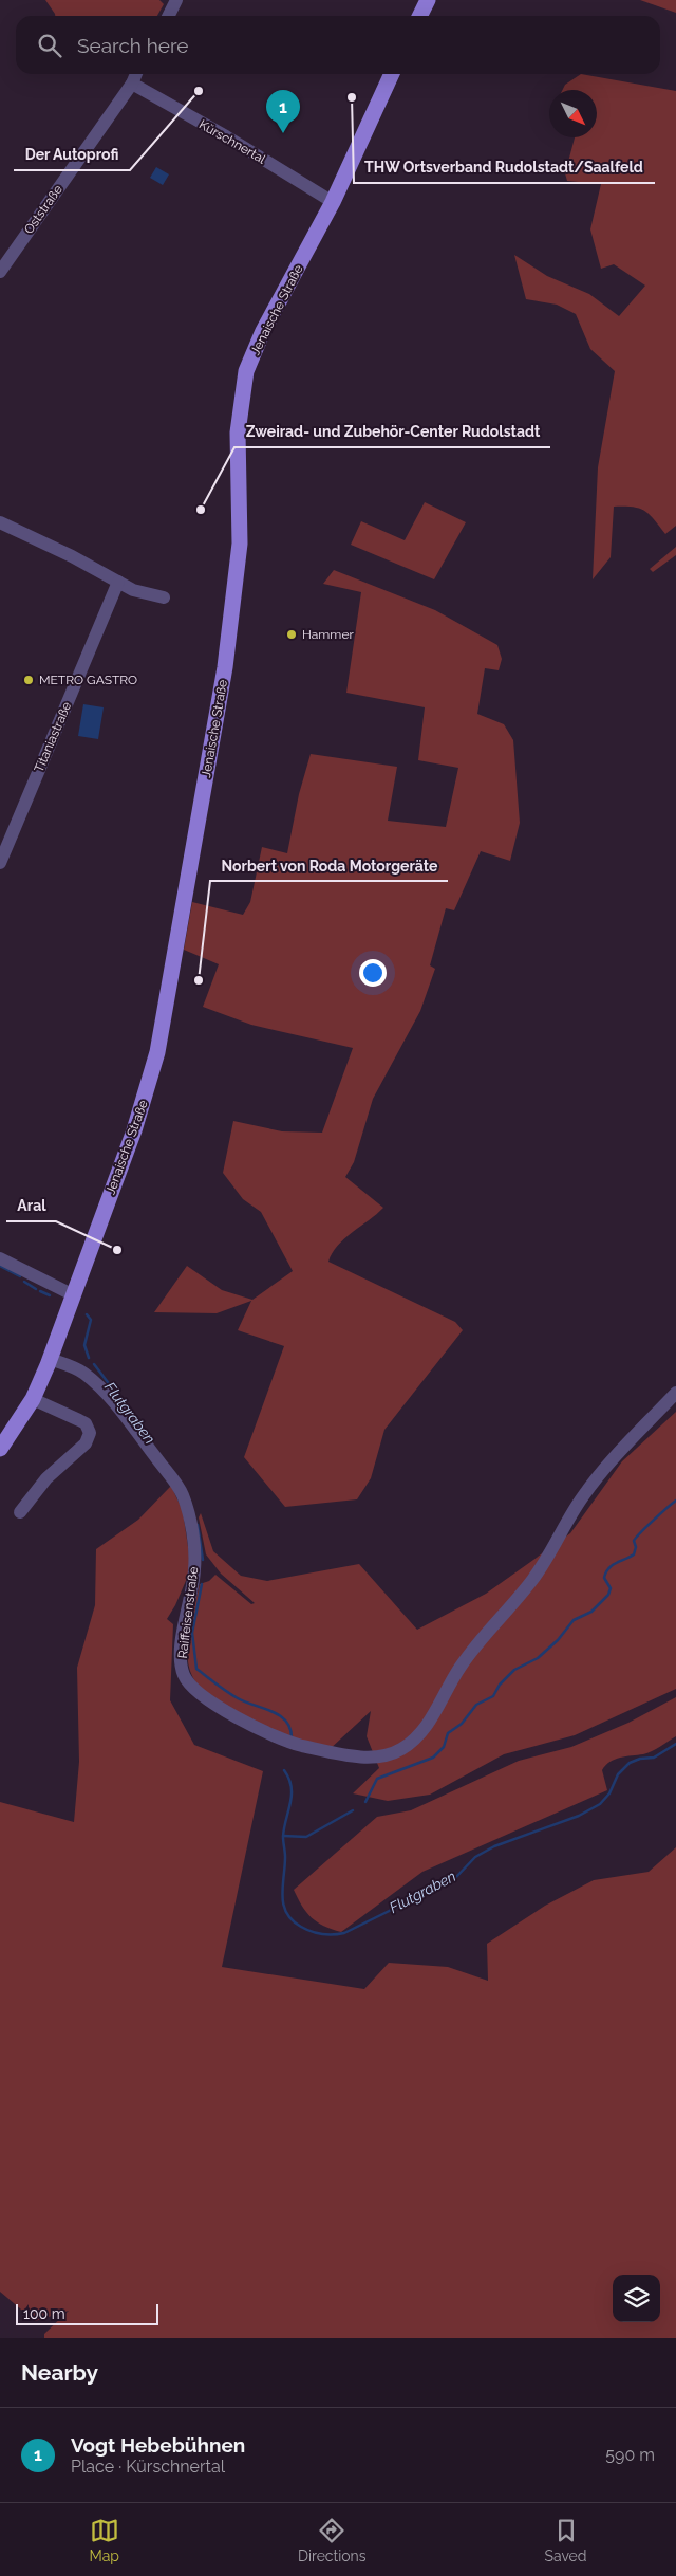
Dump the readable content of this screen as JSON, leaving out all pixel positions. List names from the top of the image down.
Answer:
{
  "streets": {
    "main road": ["Jenaische Straße"],
    "street": [
      "Kürschnertal",
      "Oststraße",
      "Titaniastraße",
      "Raiffeisenstraße"
    ]
  },
  "crossings": [
    ["Kürschnertal", "Oststraße"],
    ["Kürschnertal", "Jenaische Straße"],
    ["Jenaische Straße", "Raiffeisenstraße"]
  ],
  "water": ["Flutgraben"],
  "places": [
    "Der Autoprofi",
    "THW Ortsverband Rudolstadt/Saalfeld",
    "Zweirad- und Zubehör-Center Rudolstadt",
    "Hammer",
    "METRO GASTRO",
    "Norbert von Roda Motorgeräte",
    "Aral"
  ],
  "scale_bar": "100 m",
  "north": "bottom right",
  "page": {
    "search": "Search here",
    "pins": "1",
    "scale": "100 m",
    "heading": "Nearby",
    "list": [
      {
        "mark": "1",
        "name": "Vogt Hebebühnen",
        "note": "Place · Kürschnertal",
        "value": "590 m"
      }
    ],
    "nav": ["Map", "Directions", "Saved"]
  }
}
